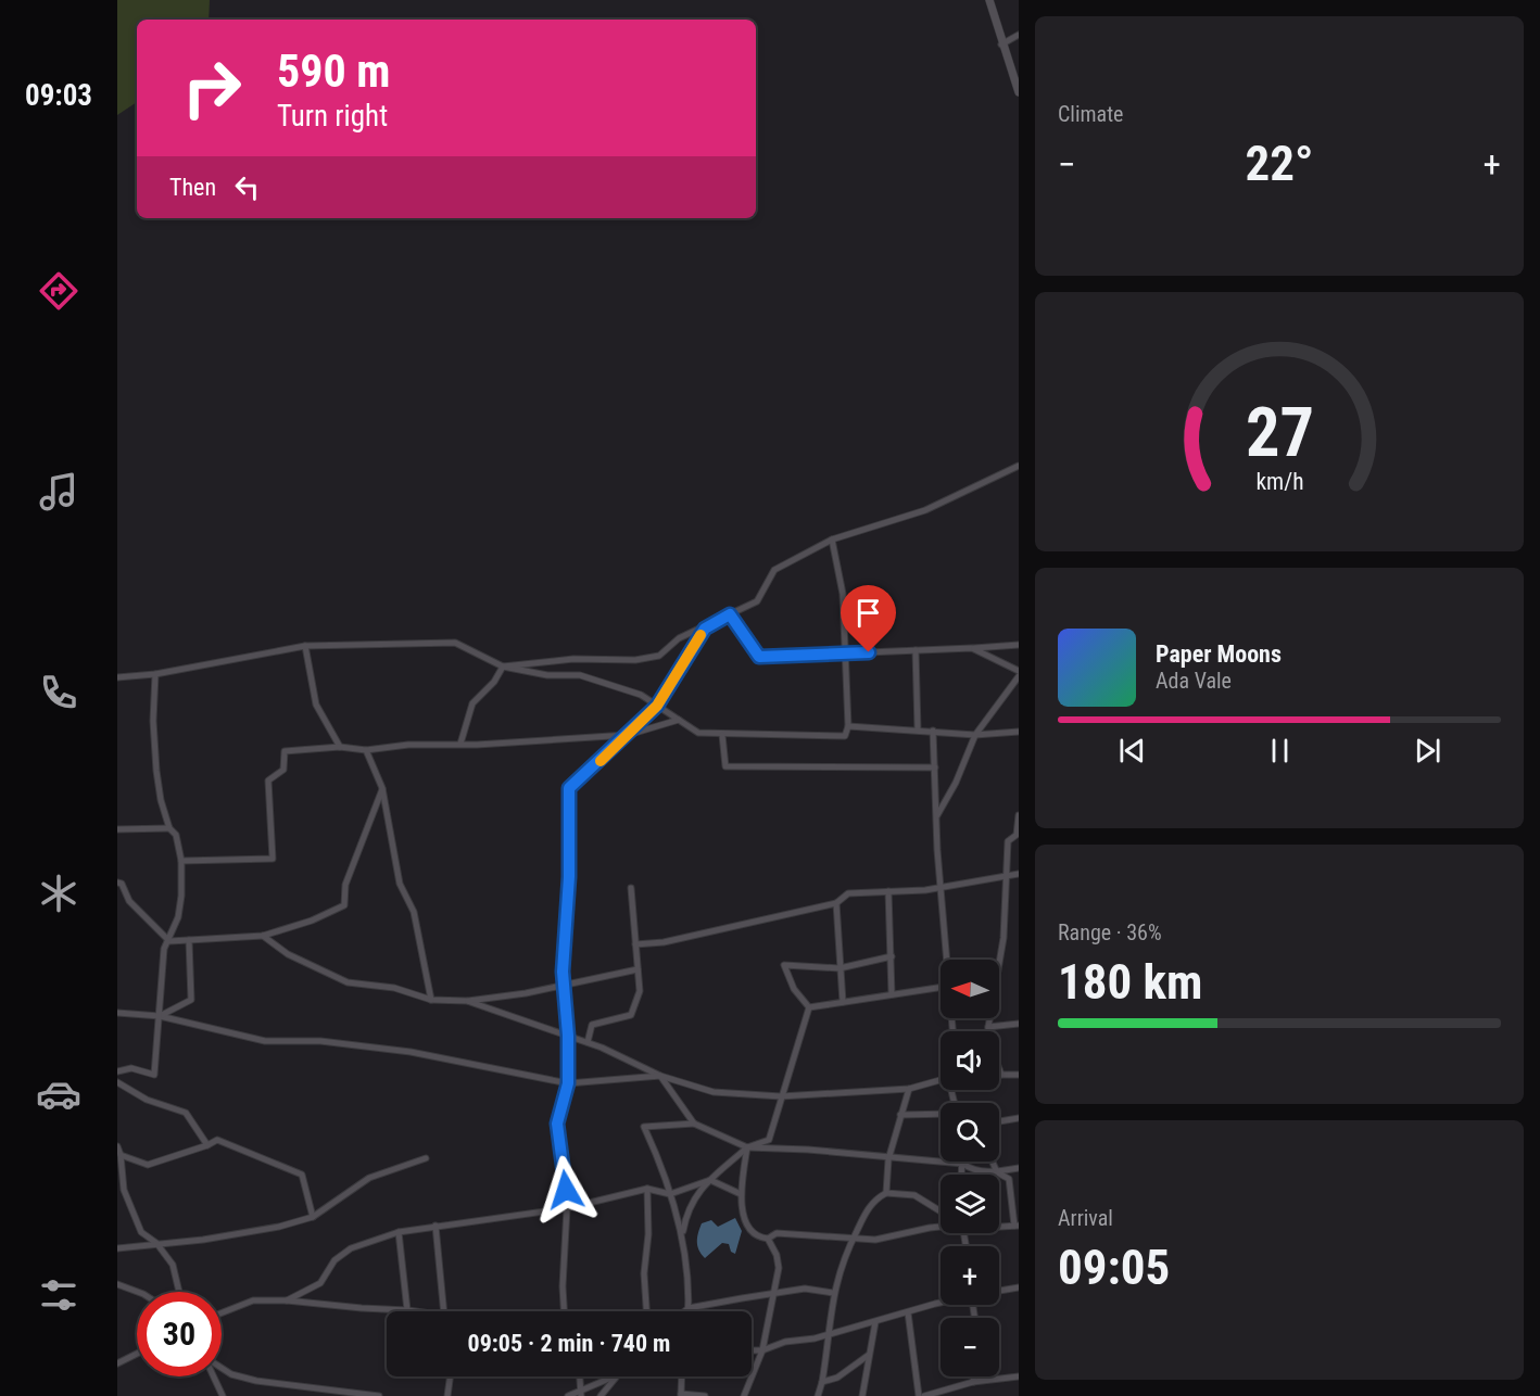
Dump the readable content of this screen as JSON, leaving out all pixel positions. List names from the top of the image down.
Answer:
{
  "north": "left",
  "page": {
    "tabs": "09:03",
    "tile": [
      "Climate",
      ["Range · 36%", "180 km"],
      ["Arrival", "09:05"]
    ],
    "turn": ["590 m", "Turn right"],
    "heat": ["−", "22°", "+"],
    "then": "Then",
    "song": ["Paper Moons", "Ada Vale"],
    "map_buttons": ["+", "−"],
    "limit": "30",
    "trip": "09:05 · 2 min · 740 m",
    "gauge": ["27", "km/h"]
  }
}
